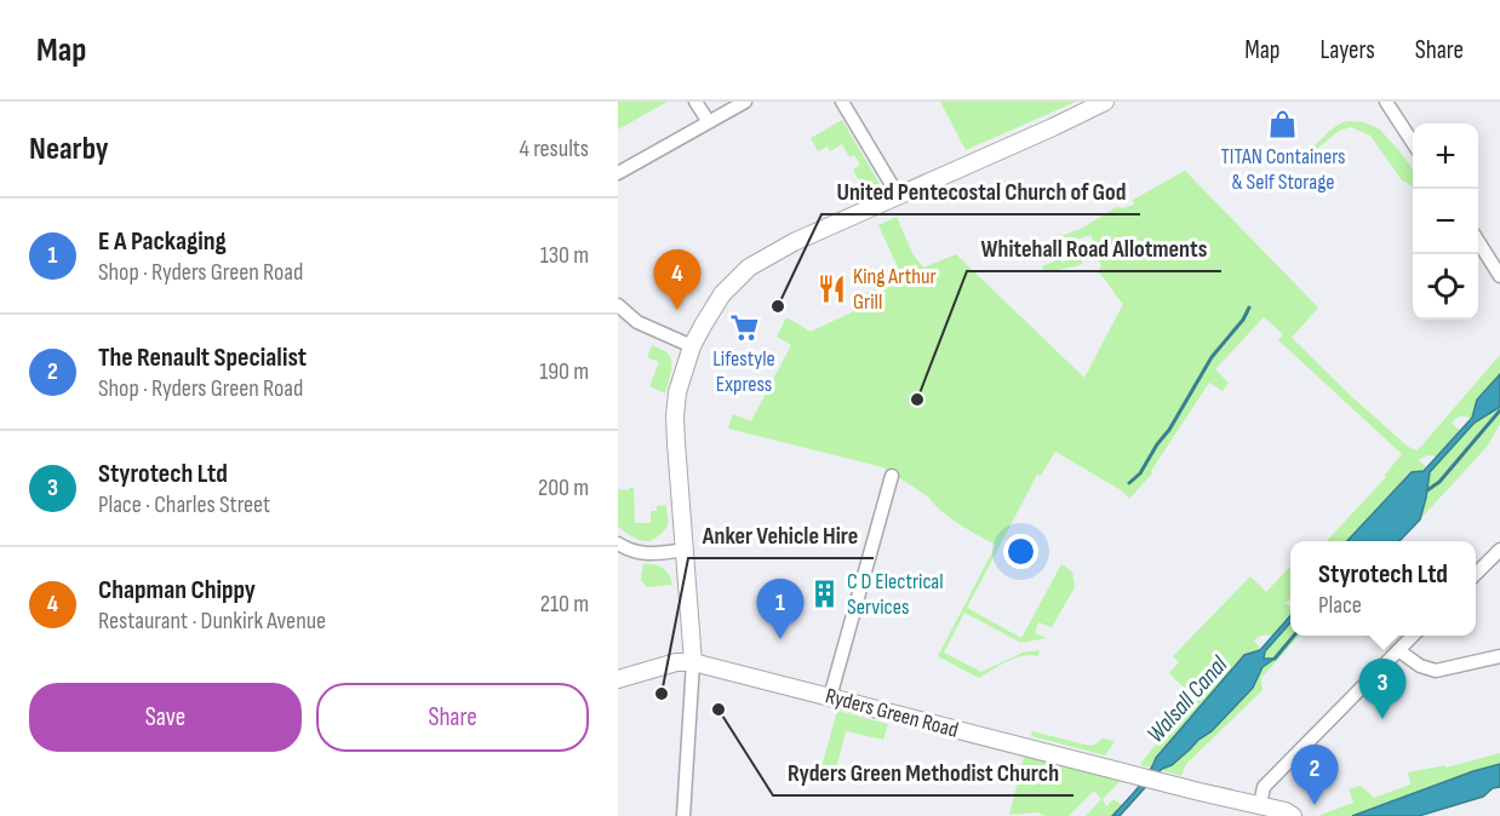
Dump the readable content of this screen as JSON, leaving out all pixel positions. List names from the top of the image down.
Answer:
{
  "streets": {
    "main road": ["Ryders Green Road"]
  },
  "water": ["Walsall Canal"],
  "places": {
    "shop": ["TITAN Containers & Self Storage"],
    "restaurant": ["King Arthur Grill"],
    "other": [
      "United Pentecostal Church of God",
      "Whitehall Road Allotments",
      "Anker Vehicle Hire",
      "Ryders Green Methodist Church"
    ],
    "supermarket": ["Lifestyle Express"],
    "building": ["C D Electrical Services"]
  },
  "page": {
    "header": "Map",
    "nav": ["Map", "Layers", "Share"],
    "heading": ["Nearby", "4 results"],
    "map_buttons": ["+", "−"],
    "list": [
      {
        "mark": "1",
        "name": "E A Packaging",
        "note": "Shop · Ryders Green Road",
        "value": "130 m"
      },
      {
        "mark": "2",
        "name": "The Renault Specialist",
        "note": "Shop · Ryders Green Road",
        "value": "190 m"
      },
      {
        "mark": "3",
        "name": "Styrotech Ltd",
        "note": "Place · Charles Street",
        "value": "200 m"
      },
      {
        "mark": "4",
        "name": "Chapman Chippy",
        "note": "Restaurant · Dunkirk Avenue",
        "value": "210 m"
      }
    ],
    "pins": [
      "4",
      "1",
      "3",
      "2"
    ],
    "popup": ["Styrotech Ltd", "Place"],
    "buttons": ["Save", "Share"]
  }
}
